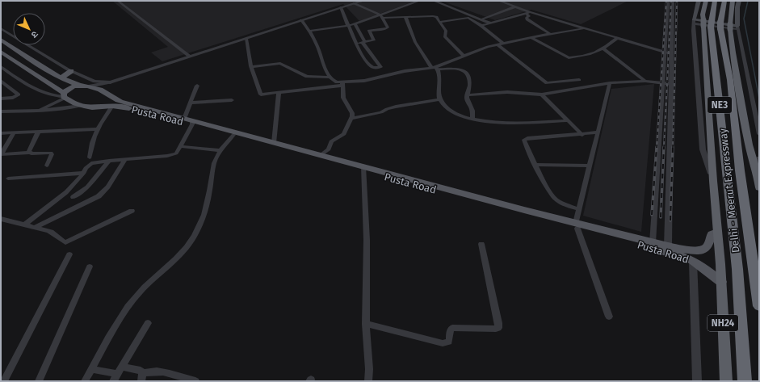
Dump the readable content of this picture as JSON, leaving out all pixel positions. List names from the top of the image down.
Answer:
{
  "streets": {
    "highway": ["NE3", "Delhi - Meerut Expressway", "NH24"],
    "main road": ["Pusta Road"]
  },
  "crossings": [
    ["Pusta Road", "NH24"]
  ],
  "north": "bottom right"
}
